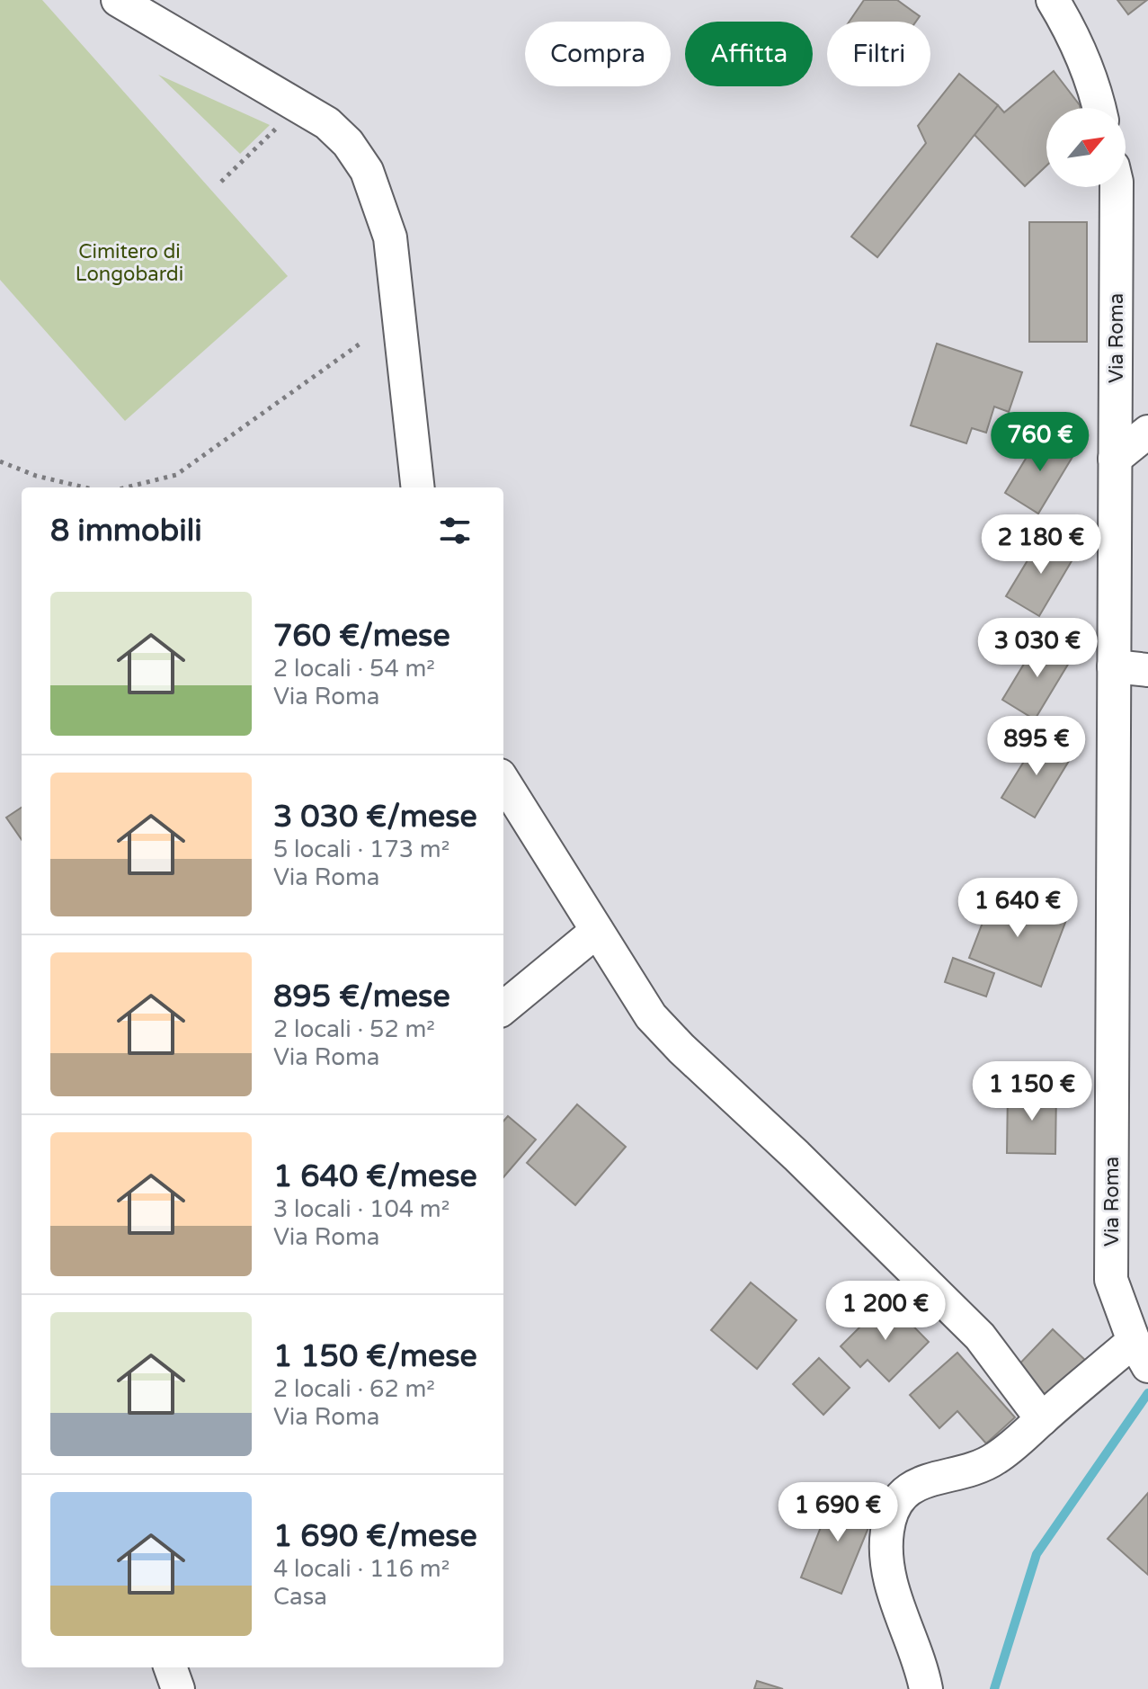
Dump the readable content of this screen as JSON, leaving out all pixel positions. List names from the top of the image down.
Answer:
{
  "streets": {
    "street": ["Via Roma"]
  },
  "parks": ["Cimitero di Longobardi"],
  "north": "top right",
  "page": {
    "chip": ["Compra", "Affitta", "Filtri"],
    "price": [
      "760 €",
      "2 180 €",
      "3 030 €",
      "895 €",
      "1 640 €",
      "1 150 €",
      "1 200 €",
      "1 690 €"
    ],
    "heading": "8 immobili",
    "list": [
      {
        "name": "760 €/mese",
        "note": "2 locali · 54 m² · Via Roma"
      },
      {
        "name": "3 030 €/mese",
        "note": "5 locali · 173 m² · Via Roma"
      },
      {
        "name": "895 €/mese",
        "note": "2 locali · 52 m² · Via Roma"
      },
      {
        "name": "1 640 €/mese",
        "note": "3 locali · 104 m² · Via Roma"
      },
      {
        "name": "1 150 €/mese",
        "note": "2 locali · 62 m² · Via Roma"
      },
      {
        "name": "1 690 €/mese",
        "note": "4 locali · 116 m² · Casa"
      }
    ]
  }
}
